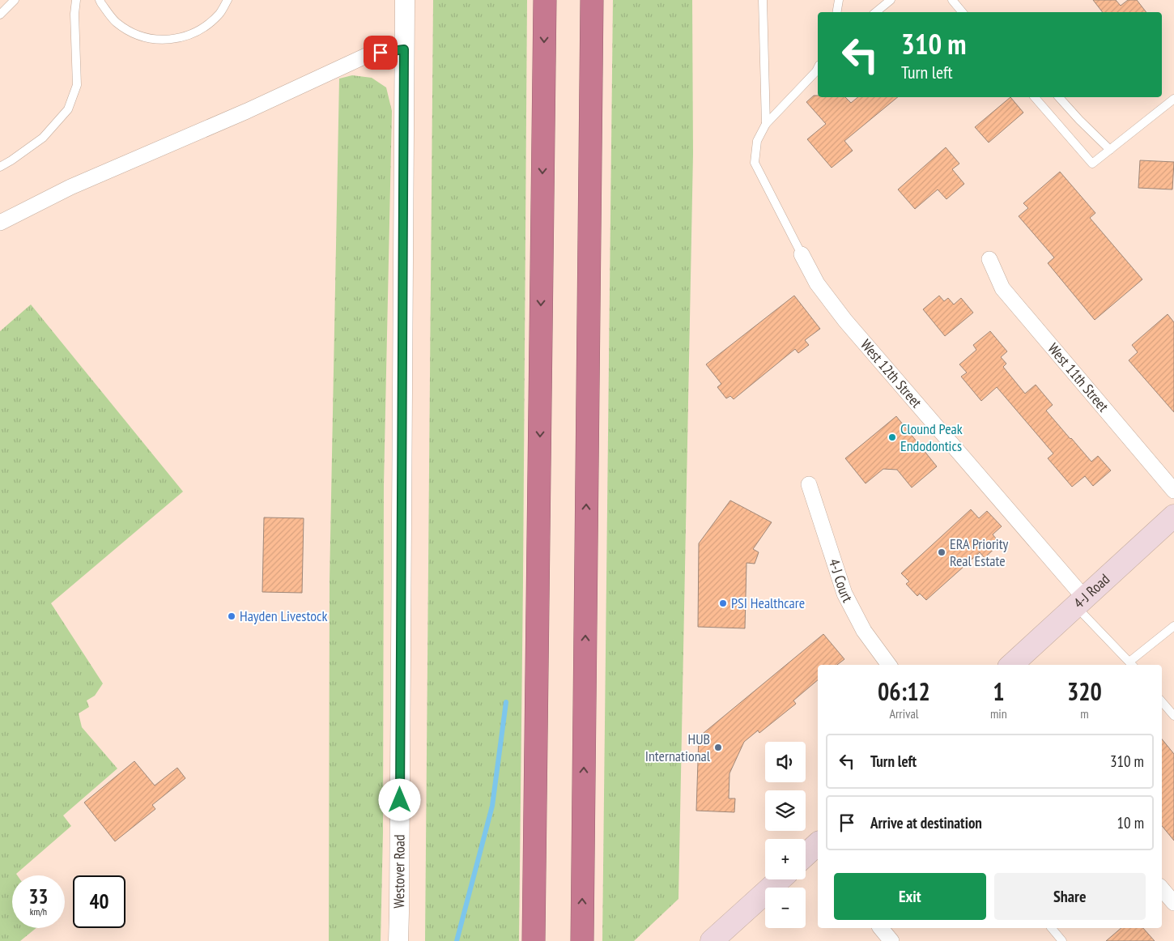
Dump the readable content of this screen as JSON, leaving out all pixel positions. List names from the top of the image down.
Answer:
{
  "streets": {
    "main road": ["4-J Road"],
    "street": [
      "West 12th Street",
      "West 11th Street",
      "4-J Court",
      "Westover Road"
    ]
  },
  "crossings": [
    ["West 12th Street", "4-J Road"]
  ],
  "places": [
    "Clound Peak Endodontics",
    "ERA Priority Real Estate",
    "PSI Healthcare",
    "Hayden Livestock",
    "HUB International"
  ],
  "page": {
    "turn": ["310 m", "Turn left"],
    "eta": [
      "06:12",
      "Arrival",
      "1",
      "min",
      "320",
      "m"
    ],
    "list": [
      {
        "name": "Turn left",
        "value": "310 m"
      },
      {
        "name": "Arrive at destination",
        "value": "10 m"
      }
    ],
    "map_buttons": ["+", "−"],
    "buttons": ["Exit", "Share"],
    "speed": "33 km/h",
    "limit": "40"
  }
}
